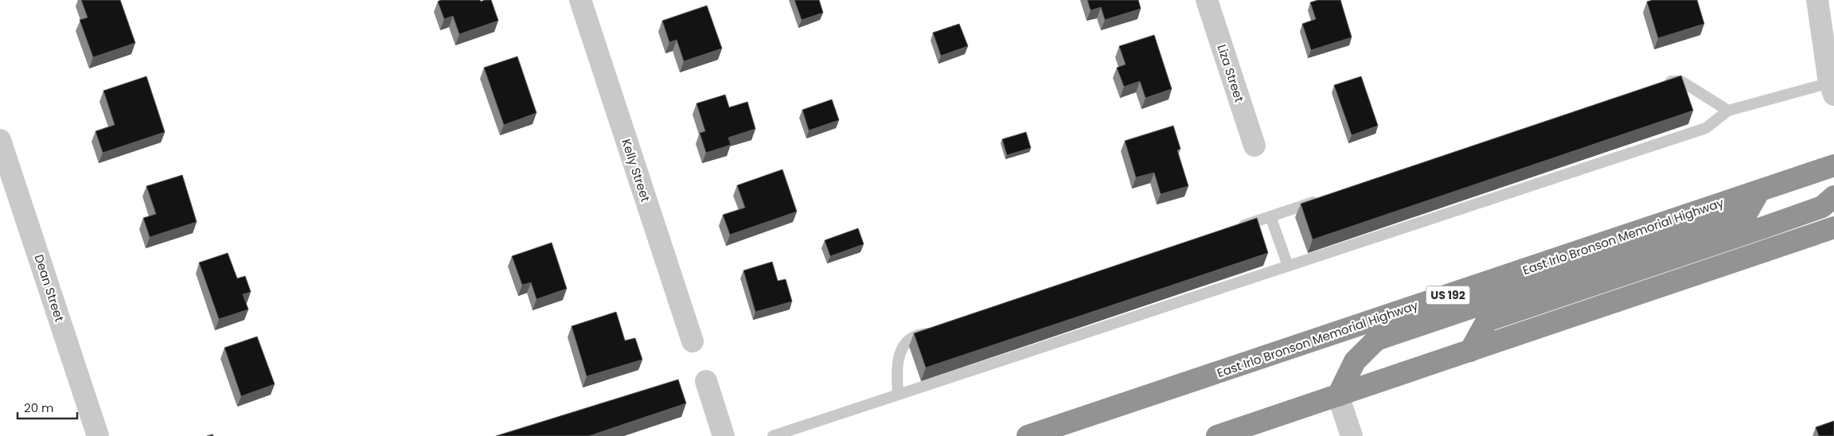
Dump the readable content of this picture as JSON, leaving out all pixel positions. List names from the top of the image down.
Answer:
{
  "streets": {
    "highway": ["East Irlo Bronson Memorial Highway", "US 192"],
    "street": ["Liza Street", "Kelly Street", "Dean Street"]
  },
  "scale_bar": "20 m"
}
